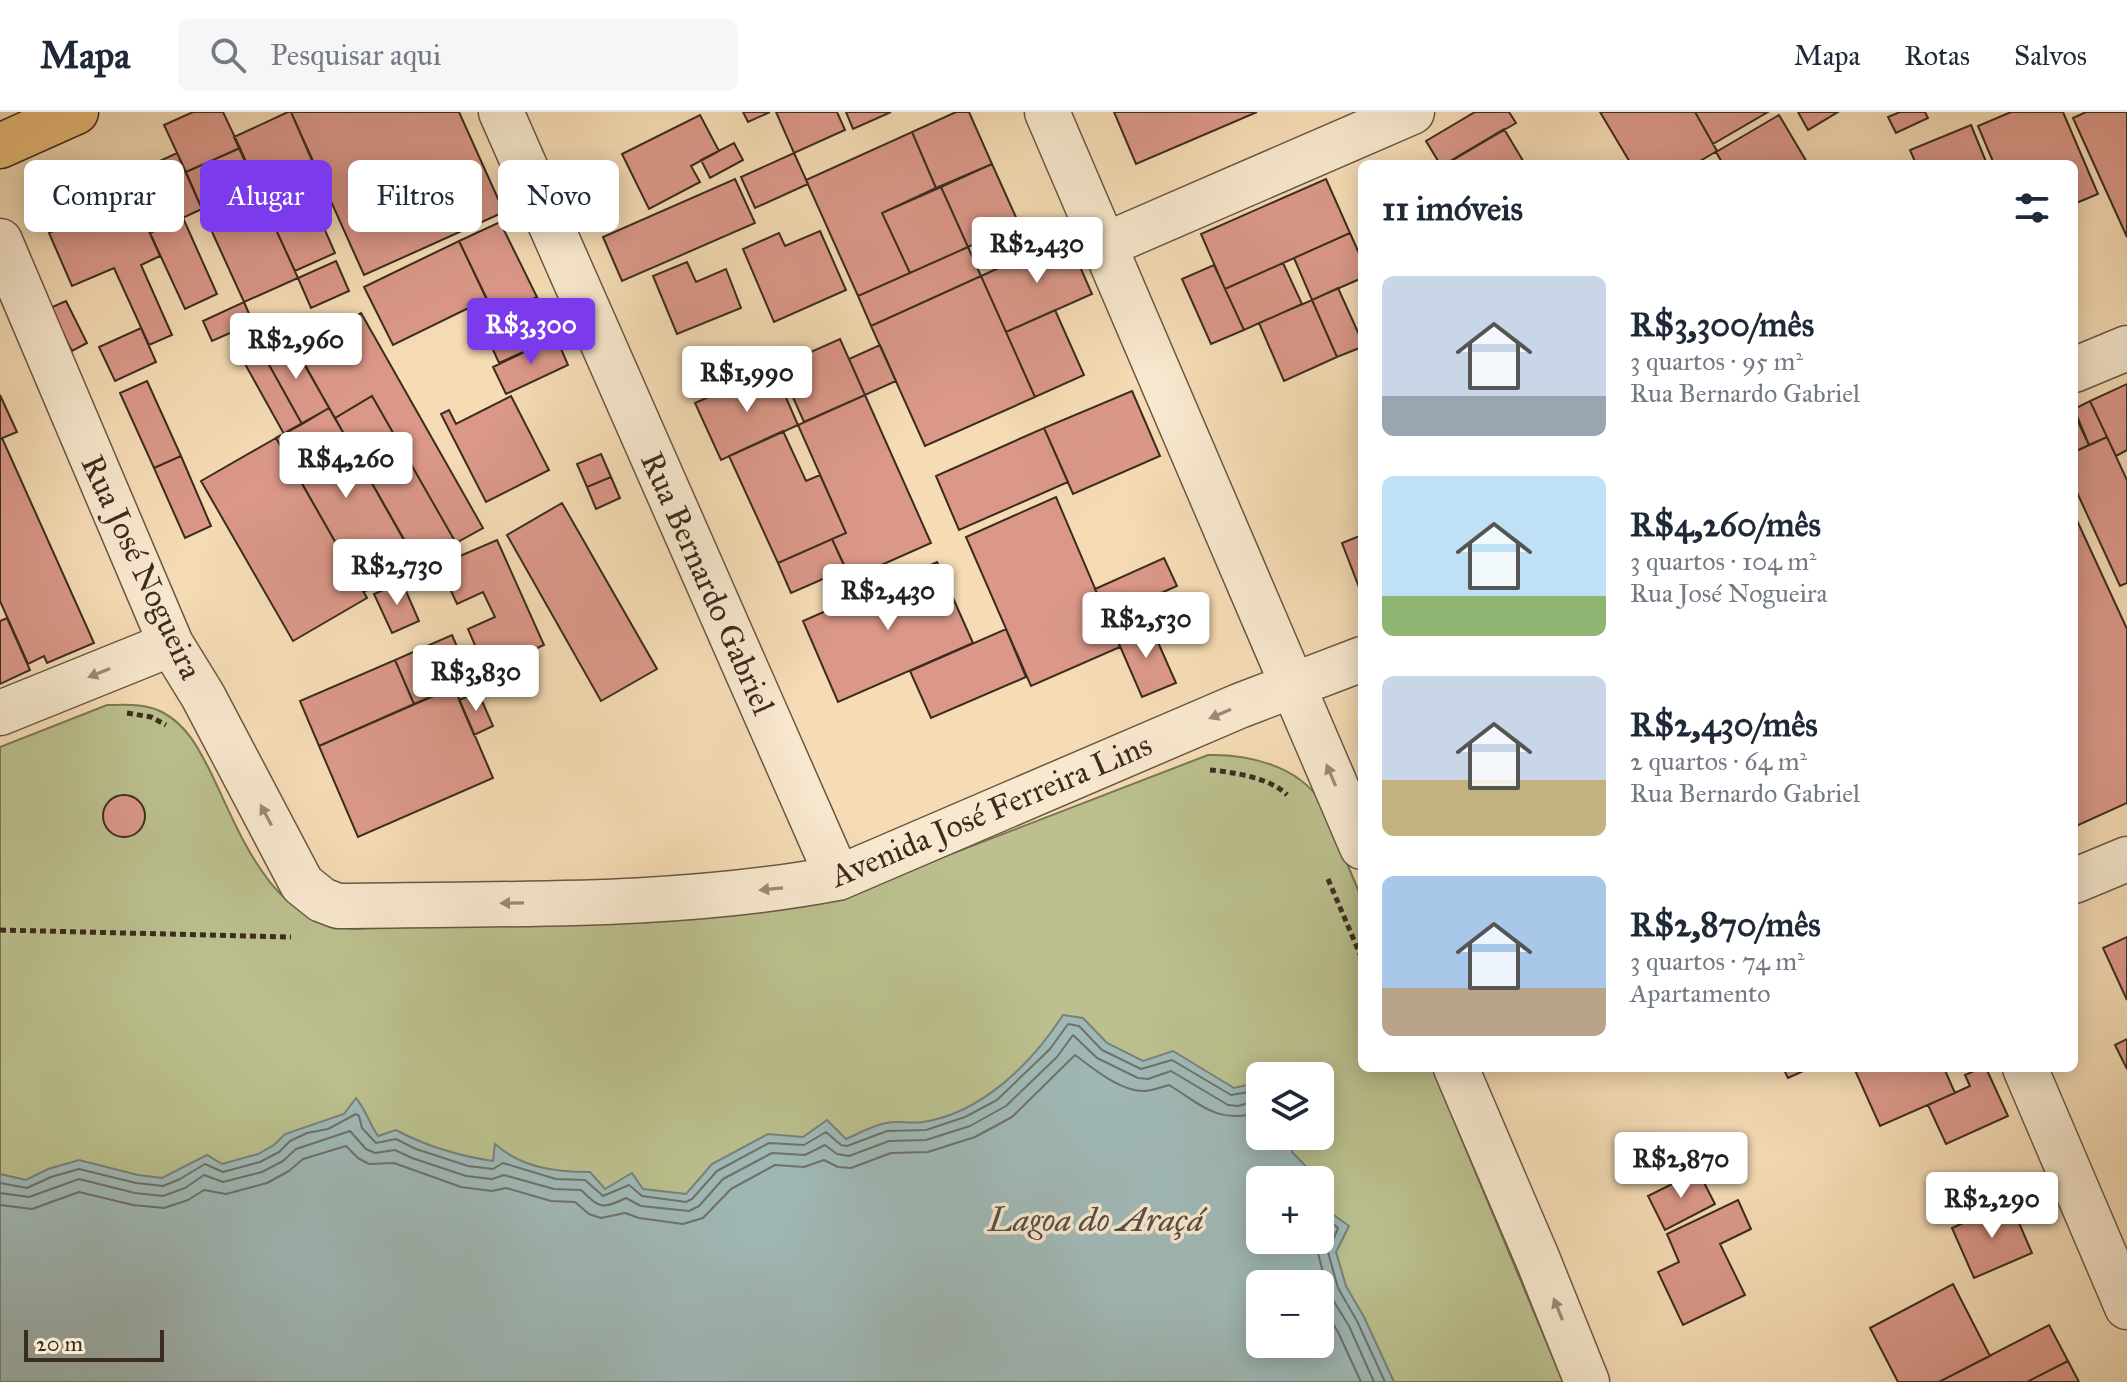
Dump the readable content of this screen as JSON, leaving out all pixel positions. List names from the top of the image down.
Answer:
{
  "streets": {
    "street": ["Rua José Nogueira", "Rua Bernardo Gabriel", "Avenida José Ferreira Lins"]
  },
  "crossings": [
    ["Rua José Nogueira", "Avenida José Ferreira Lins"],
    ["Rua Bernardo Gabriel", "Avenida José Ferreira Lins"]
  ],
  "one_way": ["Rua José Nogueira", "Avenida José Ferreira Lins"],
  "water": ["Lagoa do Araçá"],
  "scale_bar": "20 m",
  "page": {
    "header": "Mapa",
    "search": "Pesquisar aqui",
    "nav": ["Mapa", "Rotas", "Salvos"],
    "chip": [
      "Comprar",
      "Alugar",
      "Filtros",
      "Novo"
    ],
    "heading": "11 imóveis",
    "price": [
      "R$2,430",
      "R$3,300",
      "R$2,960",
      "R$1,990",
      "R$4,260",
      "R$2,730",
      "R$2,430",
      "R$2,530",
      "R$3,830",
      "R$2,870",
      "R$2,290"
    ],
    "list": [
      {
        "name": "R$3,300/mês",
        "note": "3 quartos · 95 m² · Rua Bernardo Gabriel"
      },
      {
        "name": "R$4,260/mês",
        "note": "3 quartos · 104 m² · Rua José Nogueira"
      },
      {
        "name": "R$2,430/mês",
        "note": "2 quartos · 64 m² · Rua Bernardo Gabriel"
      },
      {
        "name": "R$2,870/mês",
        "note": "3 quartos · 74 m² · Apartamento"
      }
    ],
    "map_buttons": ["+", "−"],
    "scale": "20 m"
  }
}
